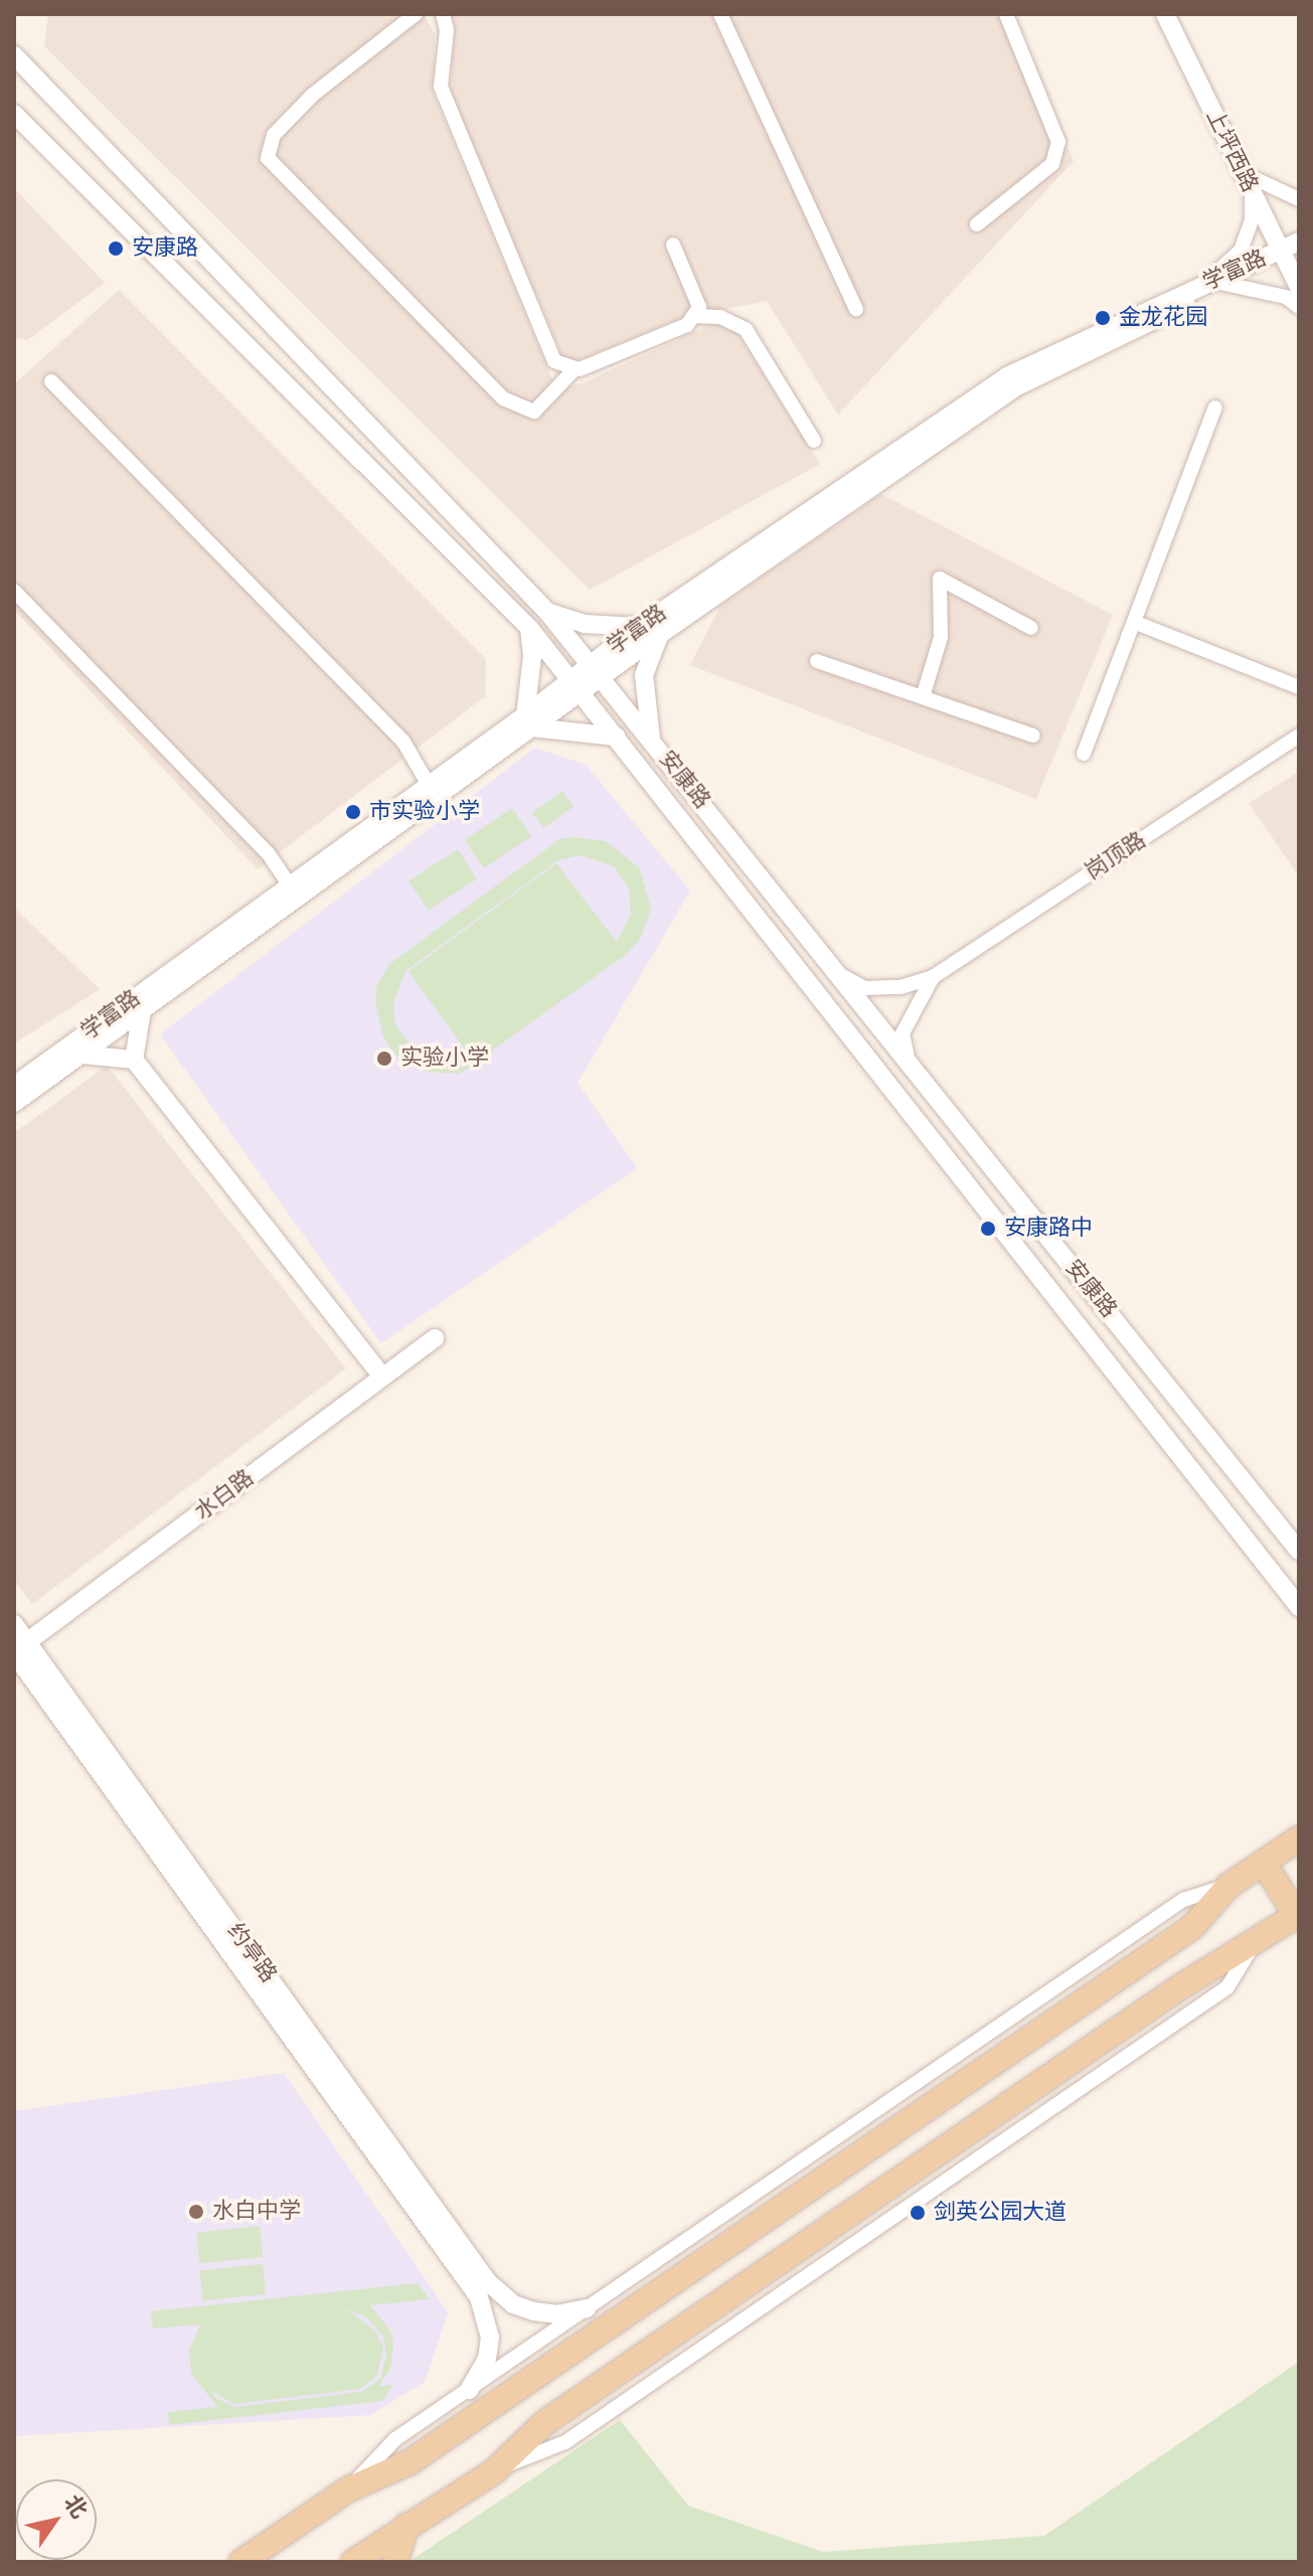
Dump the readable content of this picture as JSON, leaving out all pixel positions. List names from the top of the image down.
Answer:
{
  "streets": {
    "street": [
      "上坪西路",
      "学富路",
      "安康路",
      "岗顶路",
      "水白路",
      "约亭路"
    ]
  },
  "crossings": [
    ["上坪西路", "学富路"],
    ["学富路", "安康路"],
    ["水白路", "约亭路"]
  ],
  "places": [
    "安康路",
    "金龙花园",
    "市实验小学",
    "实验小学",
    "安康路中",
    "水白中学",
    "剑英公园大道"
  ],
  "north": "top right"
}
